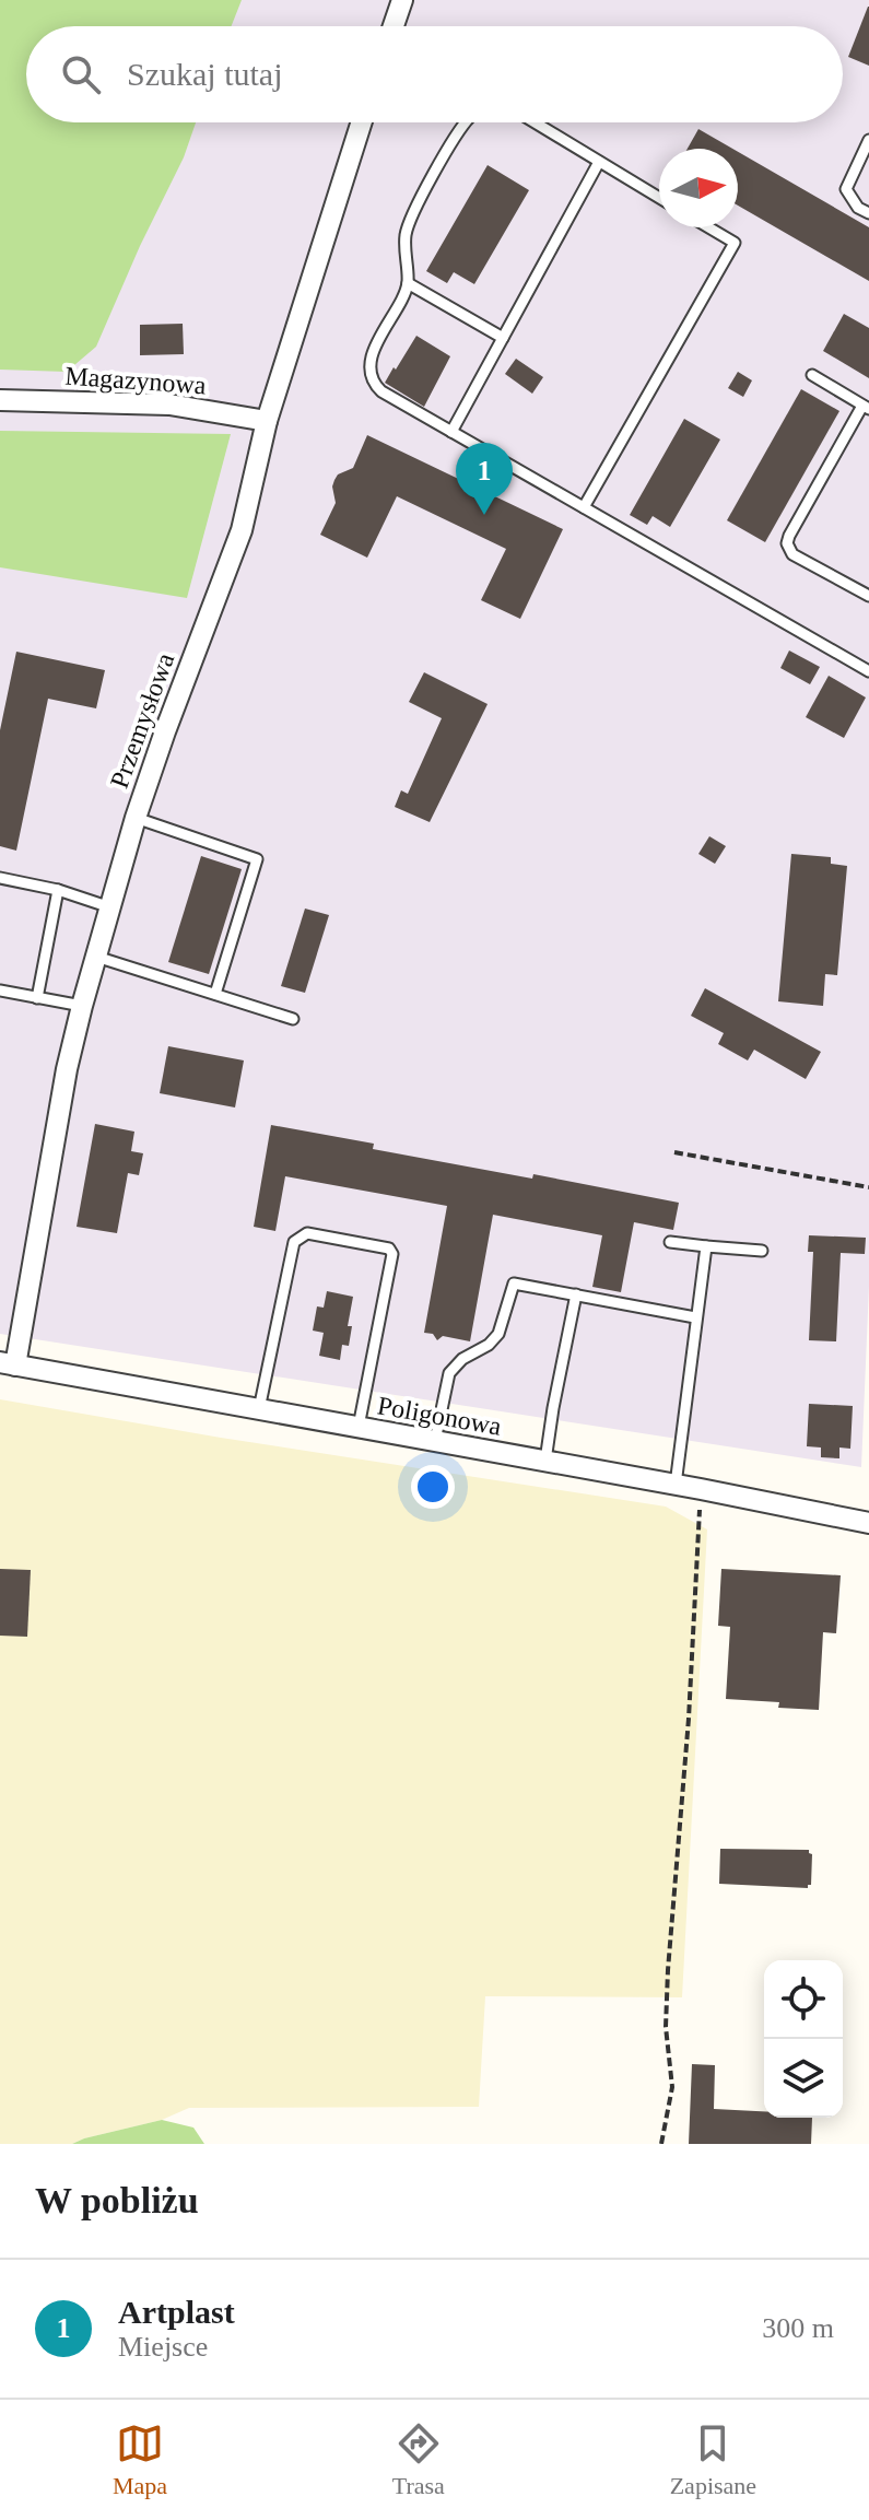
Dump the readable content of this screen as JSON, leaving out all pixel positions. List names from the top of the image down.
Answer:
{
  "streets": {
    "street": ["Magazynowa", "Przemysłowa", "Poligonowa"]
  },
  "crossings": [
    ["Magazynowa", "Przemysłowa"],
    ["Przemysłowa", "Poligonowa"]
  ],
  "north": "right",
  "page": {
    "search": "Szukaj tutaj",
    "pins": "1",
    "heading": "W pobliżu",
    "list": [
      {
        "mark": "1",
        "name": "Artplast",
        "note": "Miejsce",
        "value": "300 m"
      }
    ],
    "nav": ["Mapa", "Trasa", "Zapisane"]
  }
}
